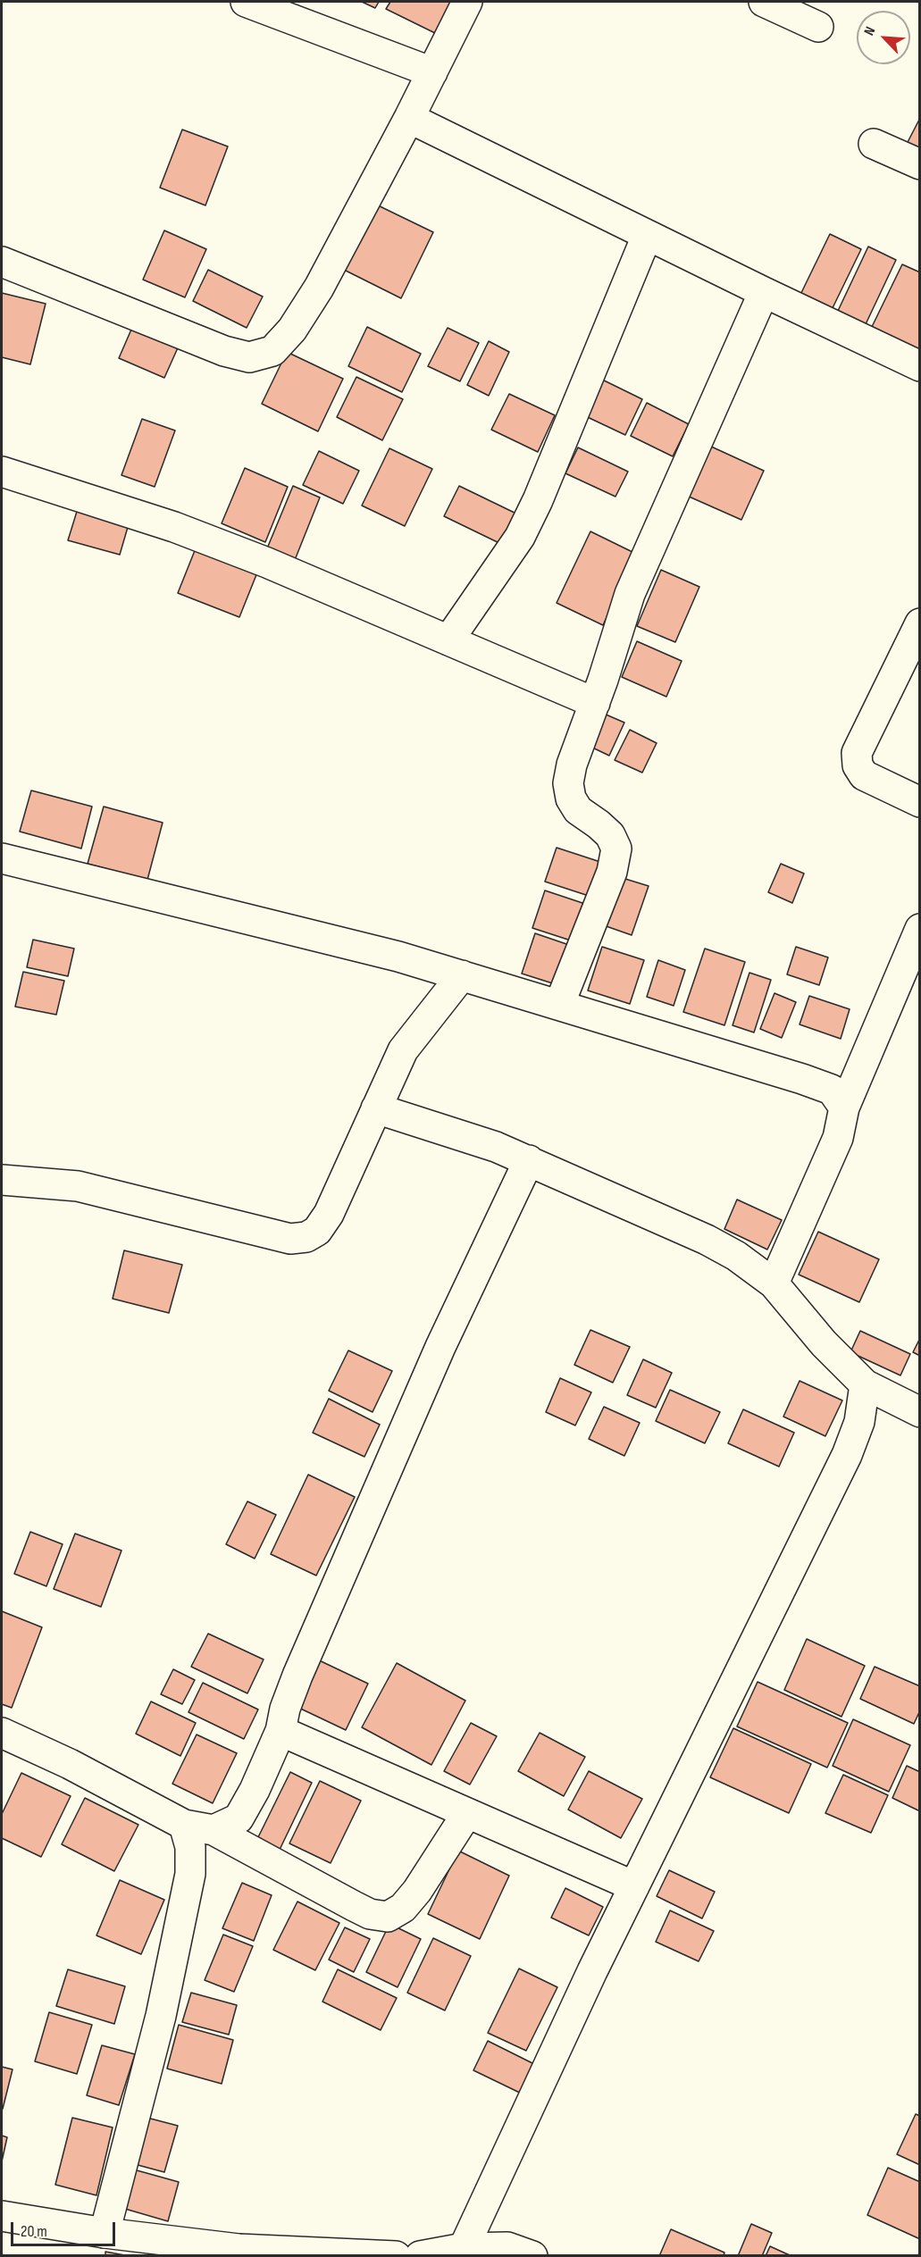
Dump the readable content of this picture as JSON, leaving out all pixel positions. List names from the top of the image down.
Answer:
{
  "scale_bar": "20 m",
  "north": "top left"
}
